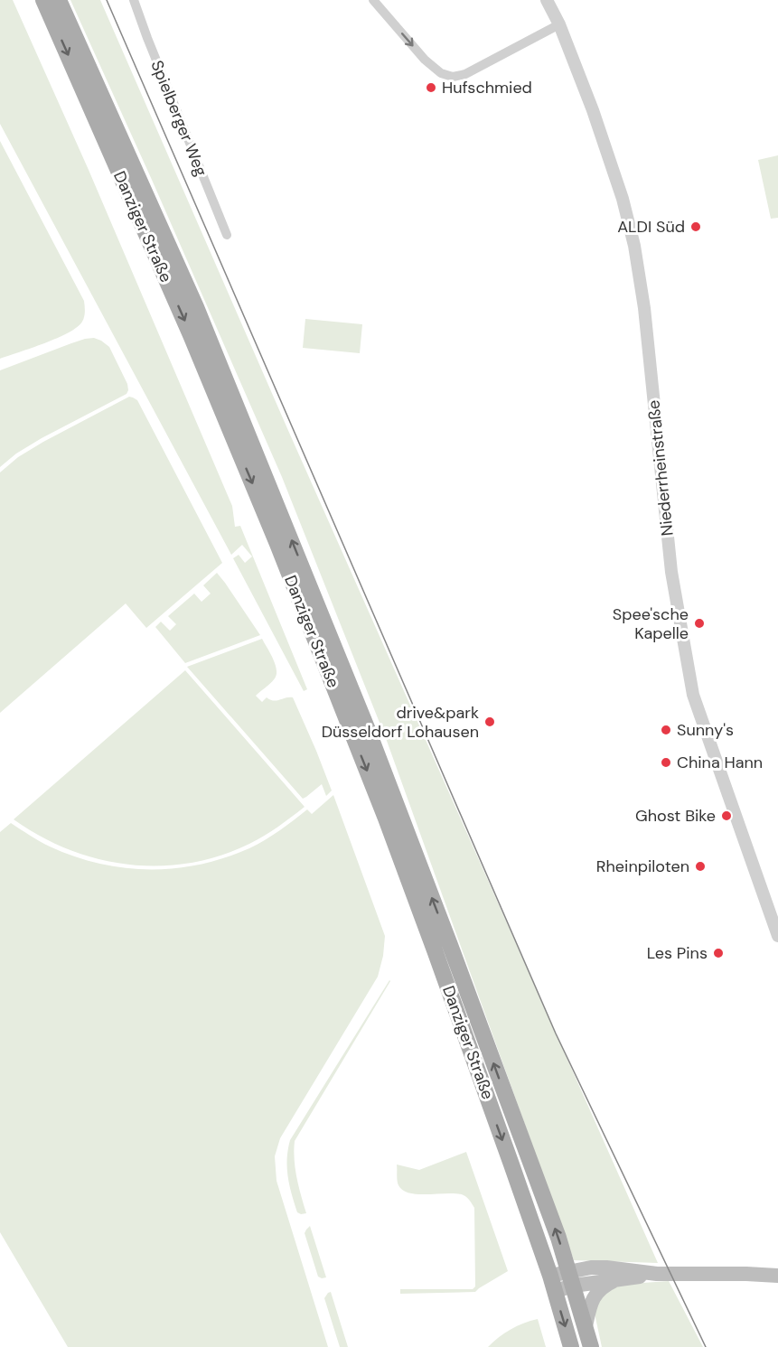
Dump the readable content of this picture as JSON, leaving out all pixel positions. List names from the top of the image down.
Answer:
{
  "streets": {
    "main road": ["Danziger Straße"],
    "street": ["Spielberger Weg", "Niederrheinstraße"]
  },
  "places": [
    "Hufschmied",
    "ALDI Süd",
    "Spee'sche Kapelle",
    "drive&park Düsseldorf Lohausen",
    "Sunny's",
    "China Hann",
    "Ghost Bike",
    "Rheinpiloten",
    "Les Pins"
  ]
}
